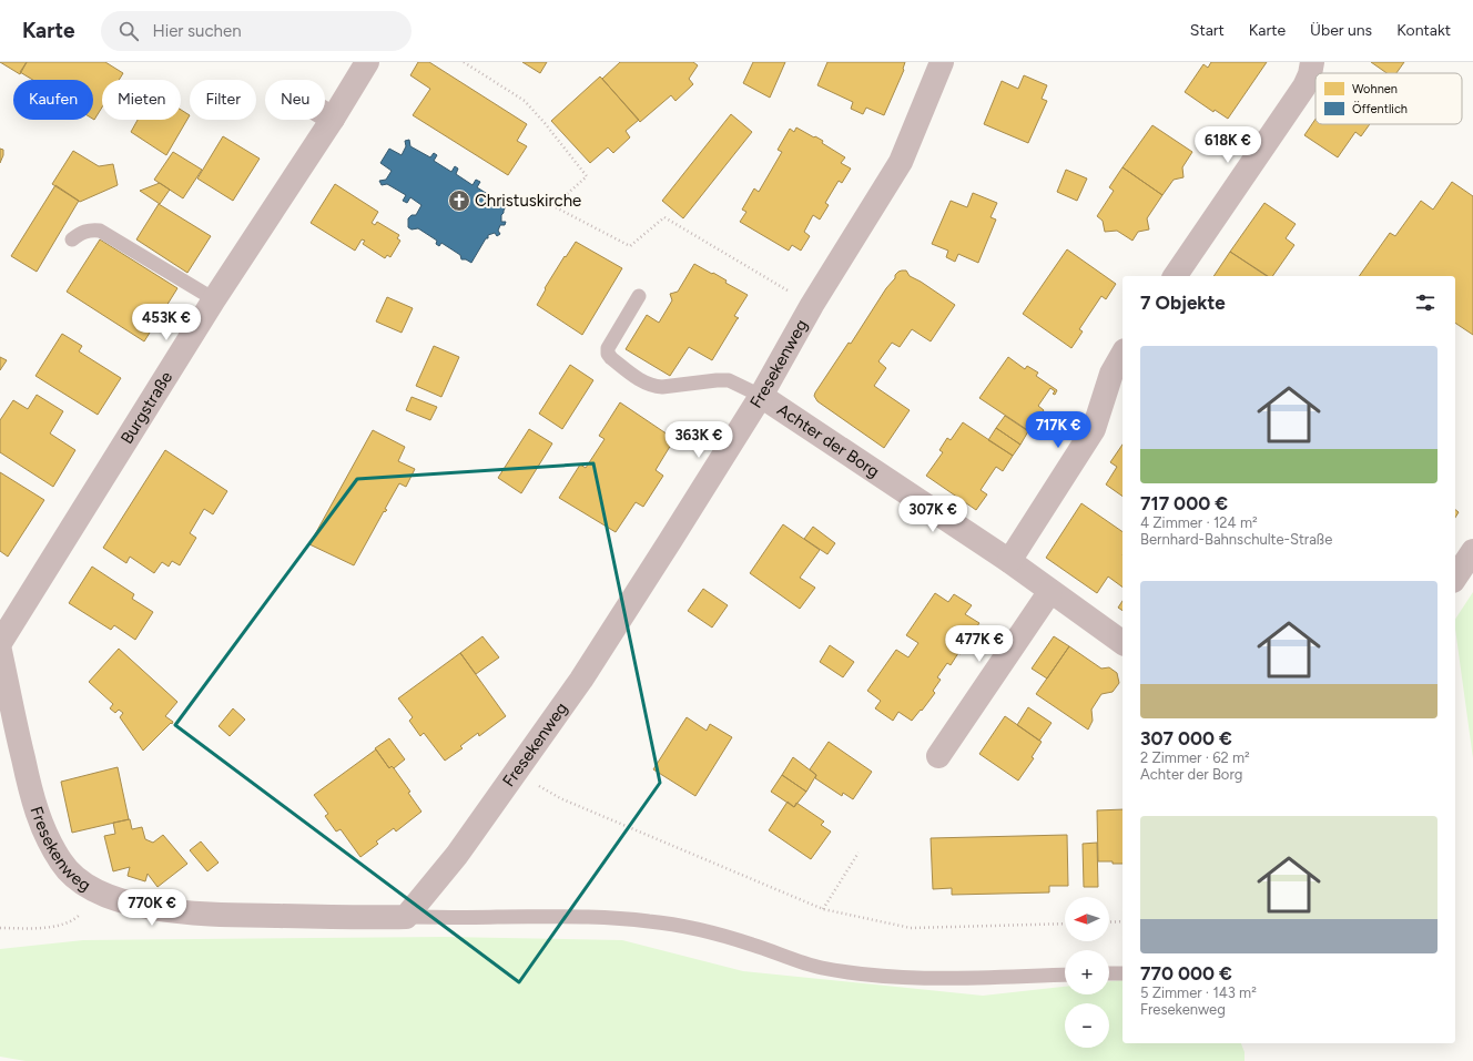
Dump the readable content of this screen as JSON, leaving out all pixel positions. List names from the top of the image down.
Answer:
{
  "streets": {
    "street": ["Fresekenweg", "Burgstraße", "Achter der Borg"]
  },
  "crossings": [
    ["Fresekenweg", "Achter der Borg"]
  ],
  "places": {
    "church": ["Christuskirche"]
  },
  "legend": ["Wohnen", "Öffentlich"],
  "north": "left",
  "page": {
    "header": "Karte",
    "search": "Hier suchen",
    "nav": [
      "Start",
      "Karte",
      "Über uns",
      "Kontakt"
    ],
    "chip": [
      "Kaufen",
      "Mieten",
      "Filter",
      "Neu"
    ],
    "price": [
      "618K €",
      "453K €",
      "717K €",
      "363K €",
      "307K €",
      "477K €",
      "770K €"
    ],
    "heading": "7 Objekte",
    "list": [
      {
        "name": "717 000 €",
        "note": "4 Zimmer · 124 m² · Bernhard-Bahnschulte-Straße"
      },
      {
        "name": "307 000 €",
        "note": "2 Zimmer · 62 m² · Achter der Borg"
      },
      {
        "name": "770 000 €",
        "note": "5 Zimmer · 143 m² · Fresekenweg"
      }
    ],
    "map_buttons": ["+", "−"]
  }
}
